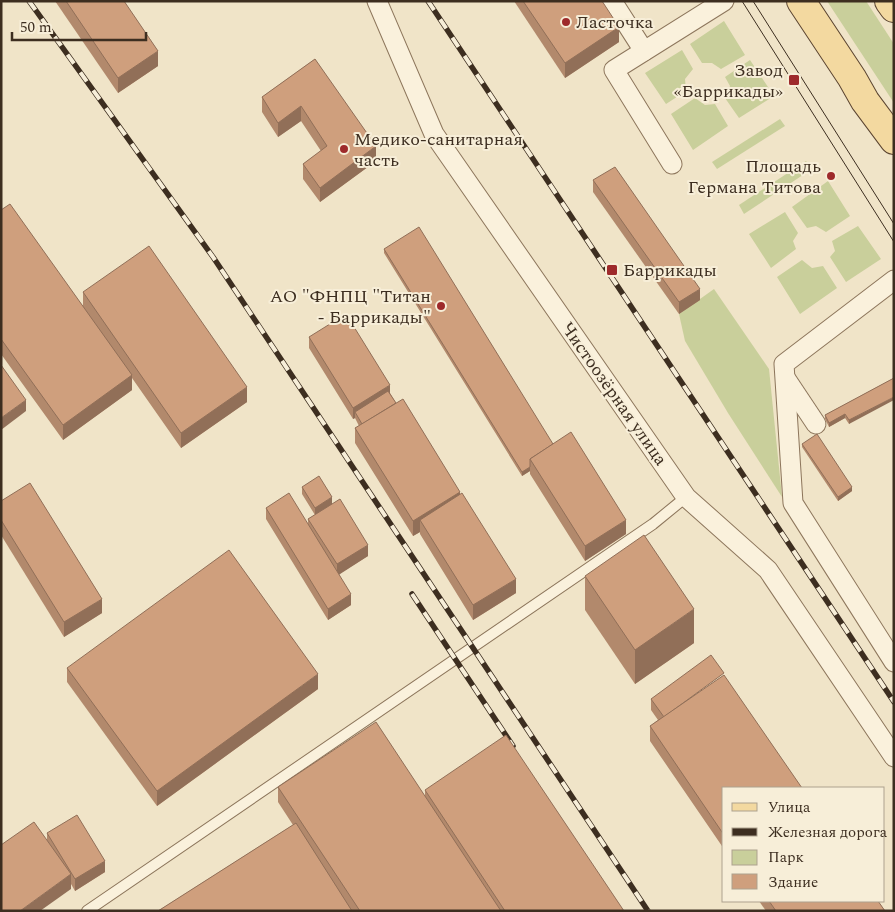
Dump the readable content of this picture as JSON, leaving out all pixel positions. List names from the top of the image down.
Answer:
{
  "streets": {
    "street": ["Чистоозёрная улица"]
  },
  "places": {
    "other": [
      "Ласточка",
      "Медико-санитарная часть",
      "Площадь Германа Титова",
      "АО \"ФНПЦ \"Титан - Баррикады\""
    ],
    "transit": ["Завод «Баррикады»", "Баррикады"]
  },
  "legend": [
    "Улица",
    "Железная дорога",
    "Парк",
    "Здание"
  ],
  "scale_bar": "50 m"
}
